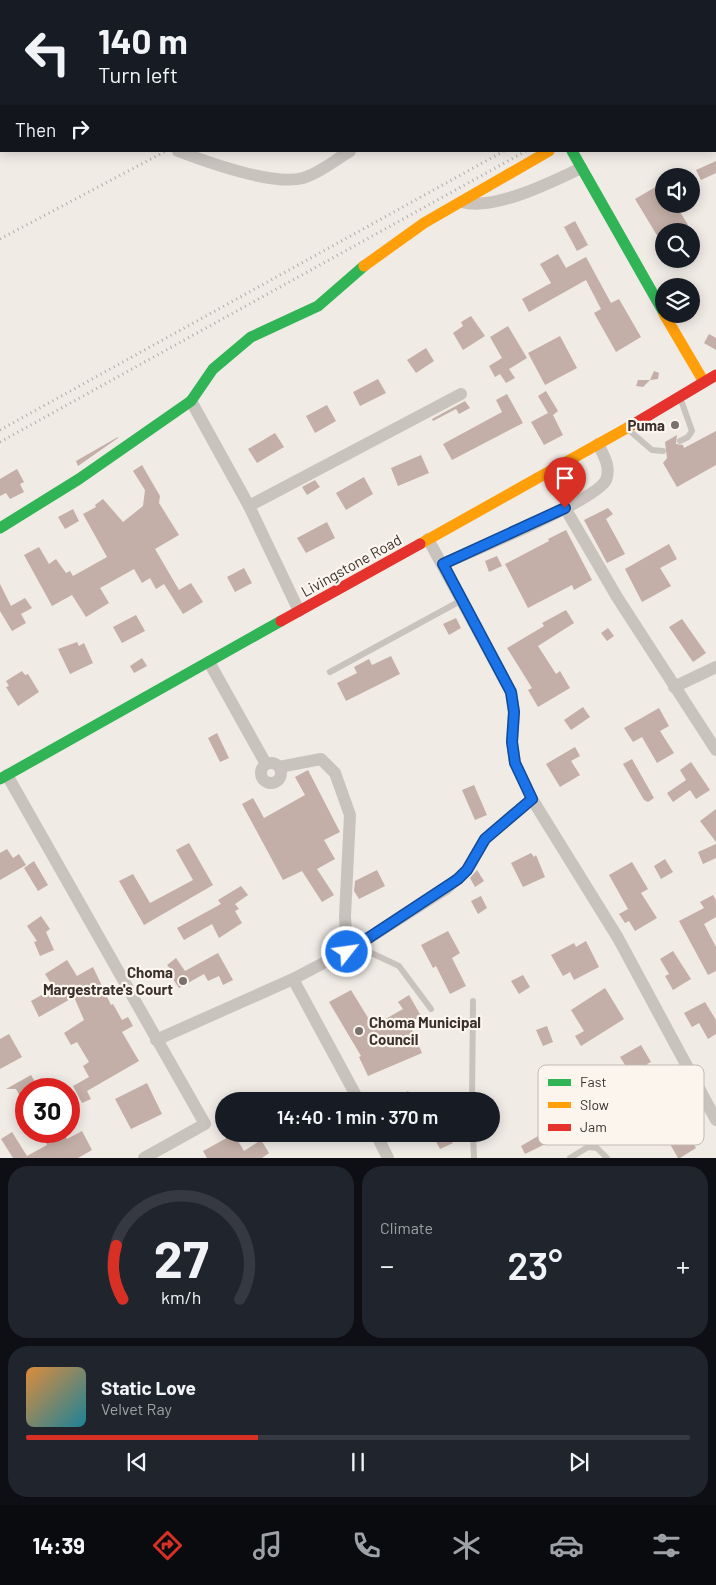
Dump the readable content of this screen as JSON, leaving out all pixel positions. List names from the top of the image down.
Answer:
{
  "streets": {
    "main road": ["Livingstone Road"]
  },
  "places": ["Puma", "Choma Margestrate's Court", "Choma Municipal Council"],
  "legend": ["Fast", "Slow", "Jam"],
  "page": {
    "turn": ["140 m", "Turn left"],
    "then": "Then",
    "limit": "30",
    "trip": "14:40 · 1 min · 370 m",
    "tile": "Climate",
    "heat": ["−", "23°", "+"],
    "song": ["Static Love", "Velvet Ray"],
    "tabs": "14:39",
    "gauge": ["27", "km/h"]
  }
}
